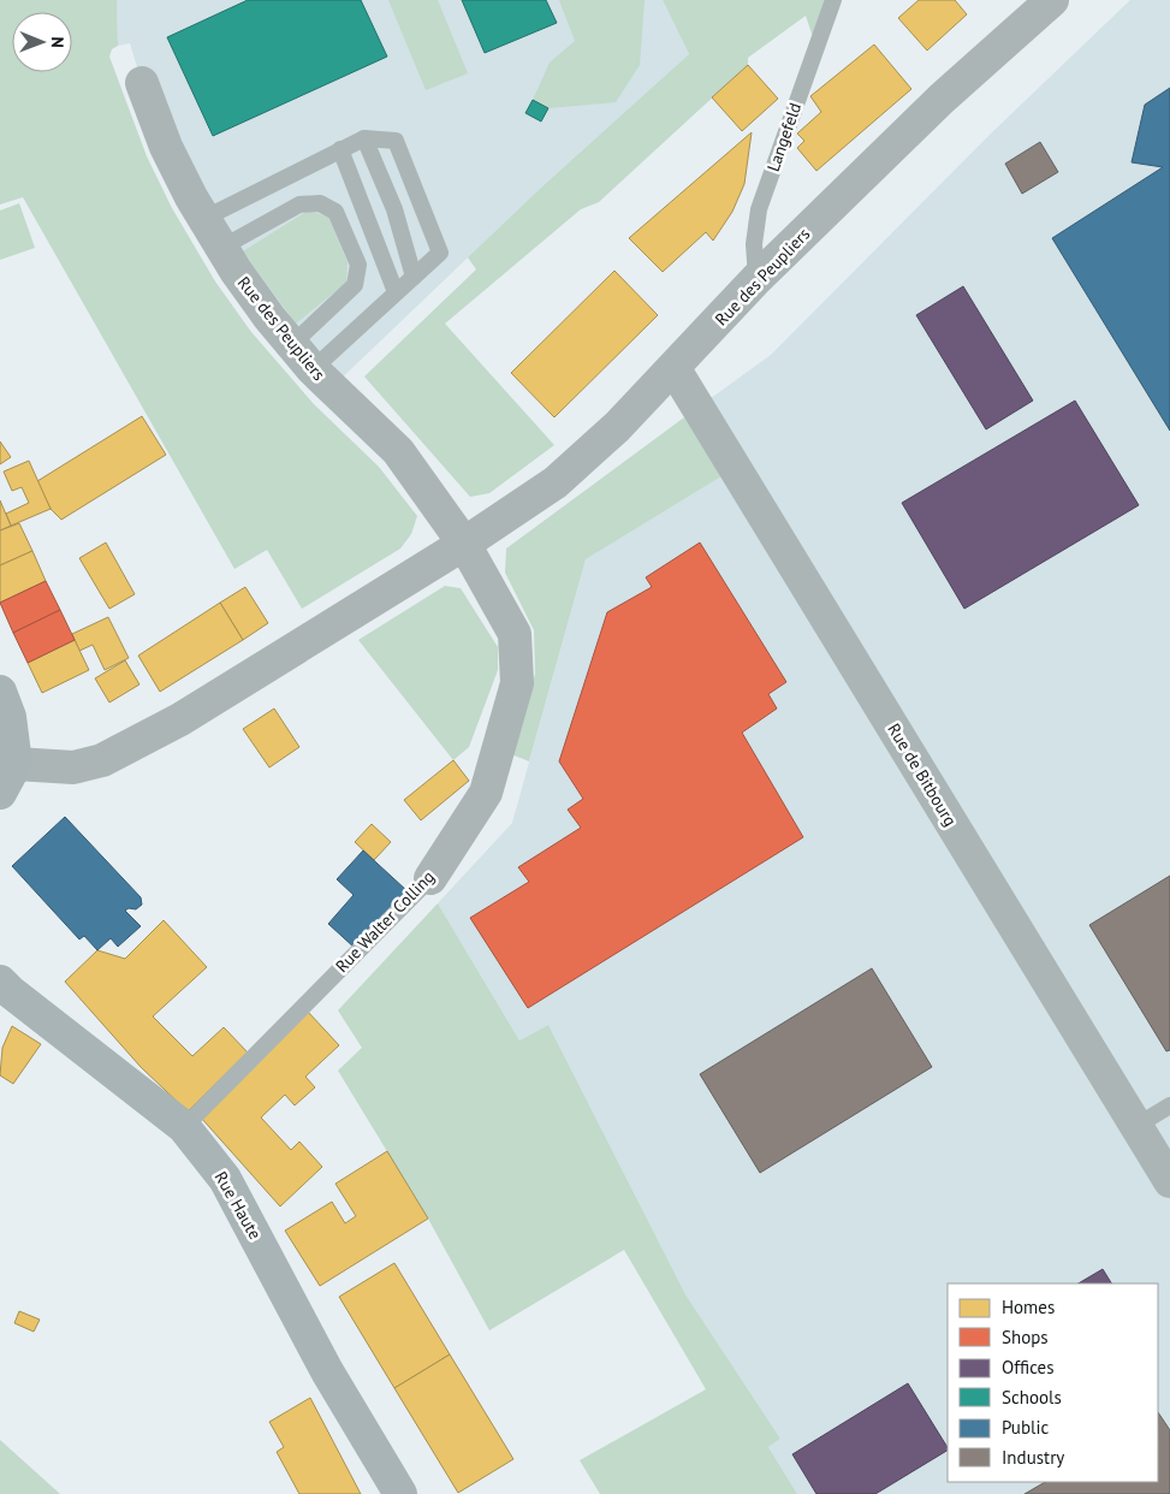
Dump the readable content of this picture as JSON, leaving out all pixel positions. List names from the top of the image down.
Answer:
{
  "streets": {
    "main road": ["Rue Haute"],
    "street": ["Rue des Peupliers", "Rue de Bitbourg", "Rue Walter Colling"],
    "lane": ["Langefeld"]
  },
  "crossings": [
    ["Langefeld", "Rue des Peupliers"],
    ["Rue des Peupliers", "Rue de Bitbourg"],
    ["Rue des Peupliers", "Rue Walter Colling"],
    ["Rue Walter Colling", "Rue Haute"]
  ],
  "legend": [
    "Homes",
    "Shops",
    "Offices",
    "Schools",
    "Public",
    "Industry"
  ],
  "north": "right"
}
